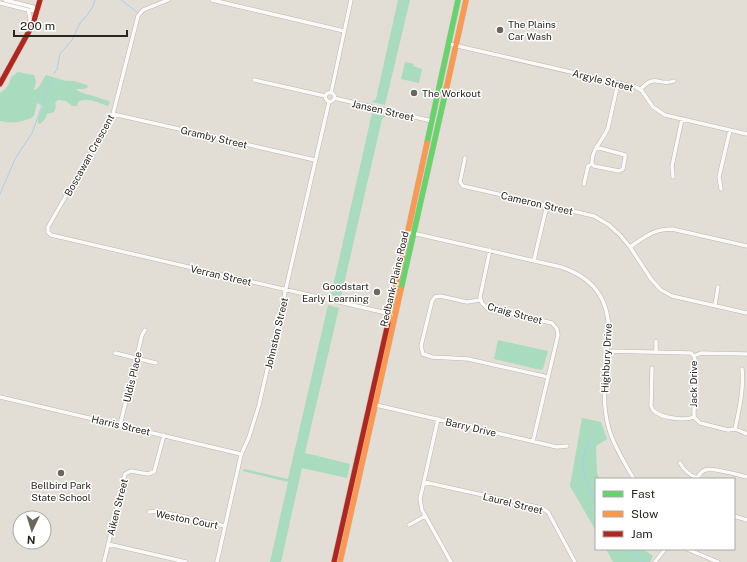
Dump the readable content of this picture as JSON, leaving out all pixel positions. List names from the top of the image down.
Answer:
{
  "streets": {
    "main road": ["Redbank Plains Road"],
    "street": [
      "Argyle Street",
      "Jansen Street",
      "Gramby Street",
      "Boscawan Crescent",
      "Cameron Street",
      "Verran Street",
      "Craig Street",
      "Johnston Street",
      "Highbury Drive",
      "Uldis Place",
      "Jack Drive",
      "Harris Street",
      "Barry Drive",
      "Laurel Street",
      "Aiken Street",
      "Weston Court"
    ]
  },
  "crossings": [
    ["Argyle Street", "Redbank Plains Road"],
    ["Jansen Street", "Redbank Plains Road"],
    ["Jansen Street", "Johnston Street"],
    ["Gramby Street", "Boscawan Crescent"],
    ["Gramby Street", "Johnston Street"],
    ["Boscawan Crescent", "Verran Street"],
    ["Verran Street", "Redbank Plains Road"],
    ["Verran Street", "Johnston Street"],
    ["Redbank Plains Road", "Highbury Drive"],
    ["Redbank Plains Road", "Barry Drive"],
    ["Craig Street", "Highbury Drive"],
    ["Craig Street", "Barry Drive"],
    ["Johnston Street", "Harris Street"],
    ["Johnston Street", "Weston Court"],
    ["Highbury Drive", "Jack Drive"],
    ["Uldis Place", "Harris Street"],
    ["Harris Street", "Aiken Street"]
  ],
  "places": [
    "The Plains Car Wash",
    "The Workout",
    "Goodstart Early Learning",
    "Bellbird Park State School"
  ],
  "legend": ["Fast", "Slow", "Jam"],
  "scale_bar": "200 m",
  "north": "bottom"
}
